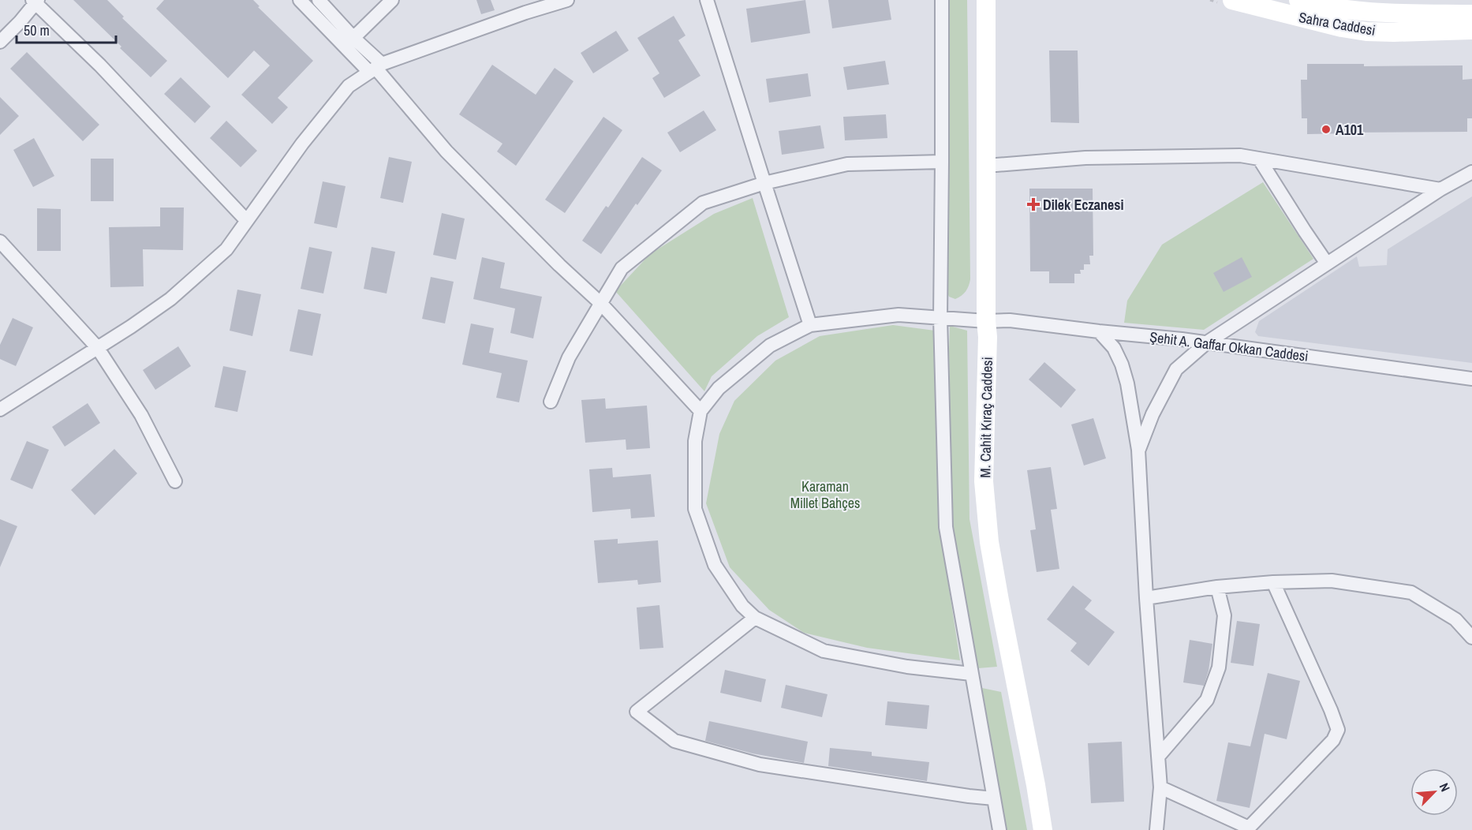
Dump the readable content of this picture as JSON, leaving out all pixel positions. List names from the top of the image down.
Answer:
{
  "streets": {
    "street": ["Sahra Caddesi", "Şehit A. Gaffar Okkan Caddesi", "M. Cahit Kıraç Caddesi"]
  },
  "crossings": [
    ["Şehit A. Gaffar Okkan Caddesi", "M. Cahit Kıraç Caddesi"]
  ],
  "parks": ["Karaman Millet Bahçes"],
  "places": {
    "other": ["A101"],
    "health": ["Dilek Eczanesi"]
  },
  "scale_bar": "50 m",
  "north": "top right"
}
